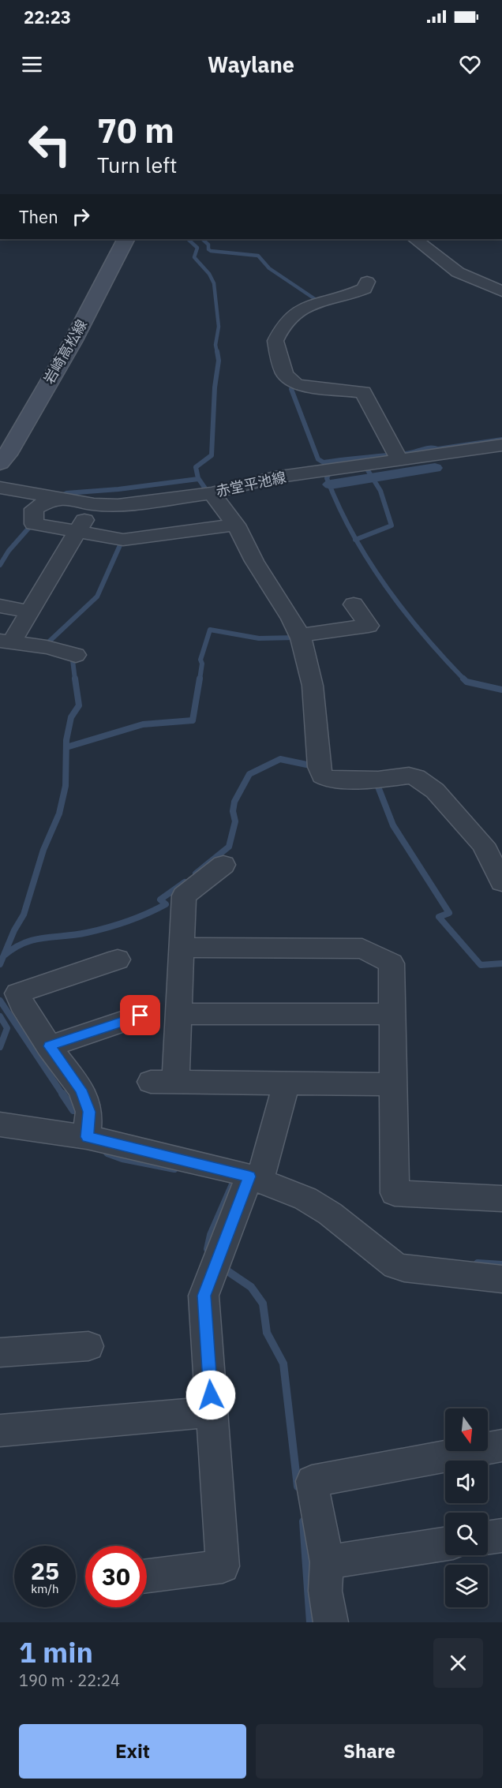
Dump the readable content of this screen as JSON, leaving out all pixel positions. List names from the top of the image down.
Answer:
{
  "streets": {
    "main road": ["岩崎高松線"],
    "street": ["赤堂平池線"]
  },
  "north": "bottom",
  "page": {
    "status": "22:23",
    "header": "Waylane",
    "turn": ["70 m", "Turn left"],
    "then": "Then",
    "speed": "25 km/h",
    "limit": "30",
    "heading": ["1 min", "190 m · 22:24"],
    "buttons": ["Exit", "Share"]
  }
}
